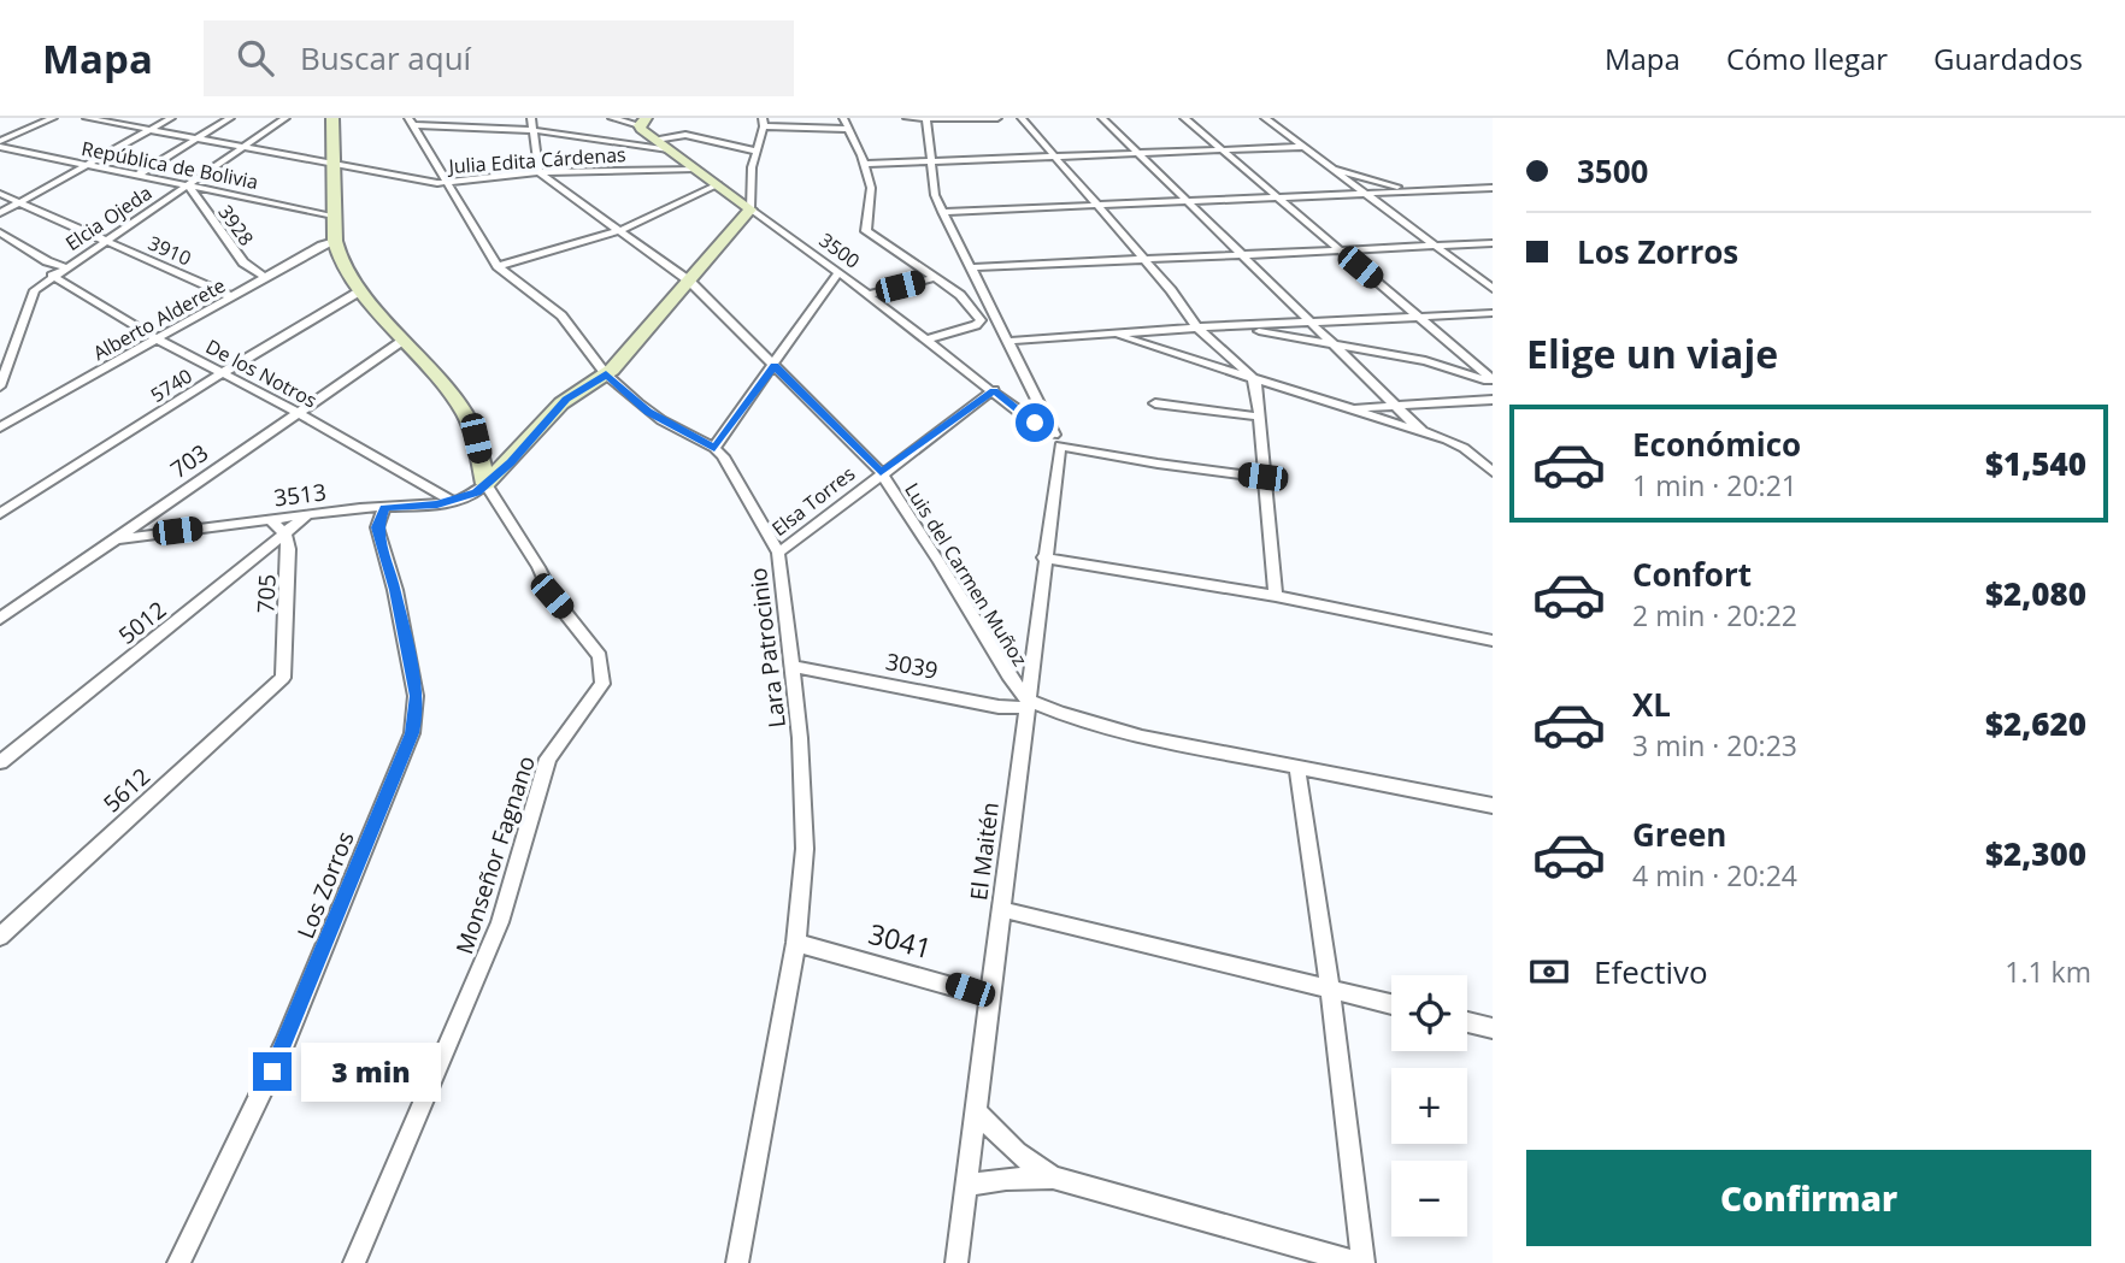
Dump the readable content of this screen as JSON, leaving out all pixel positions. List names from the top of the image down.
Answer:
{
  "streets": {
    "street": [
      "Julia Edita Cárdenas",
      "República de Bolivia",
      "Elcia Ojeda",
      "3928",
      "3910",
      "3500",
      "Alberto Alderete",
      "De los Notros",
      "5740",
      "703",
      "3513",
      "Elsa Torres",
      "Luis del Carmen Muñoz",
      "705",
      "5012",
      "Lara Patrocinio",
      "3039",
      "5612",
      "El Maitén",
      "Monseñor Fagnano",
      "Los Zorros",
      "3041"
    ]
  },
  "crossings": [
    ["Julia Edita Cárdenas", "Elcia Ojeda"],
    ["Julia Edita Cárdenas", "3500"],
    ["Julia Edita Cárdenas", "Luis del Carmen Muñoz"],
    ["Julia Edita Cárdenas", "Lara Patrocinio"],
    ["Julia Edita Cárdenas", "Monseñor Fagnano"],
    ["República de Bolivia", "Elcia Ojeda"],
    ["República de Bolivia", "3928"],
    ["República de Bolivia", "Monseñor Fagnano"],
    ["Elcia Ojeda", "3928"],
    ["Elcia Ojeda", "3910"],
    ["Elcia Ojeda", "De los Notros"],
    ["3928", "Alberto Alderete"],
    ["3910", "Alberto Alderete"],
    ["3500", "Elsa Torres"],
    ["3500", "El Maitén"],
    ["Alberto Alderete", "De los Notros"],
    ["Alberto Alderete", "Monseñor Fagnano"],
    ["De los Notros", "5740"],
    ["De los Notros", "703"],
    ["De los Notros", "3513"],
    ["5740", "Monseñor Fagnano"],
    ["703", "3513"],
    ["703", "Monseñor Fagnano"],
    ["3513", "5012"],
    ["3513", "Monseñor Fagnano"],
    ["3513", "Los Zorros"],
    ["Elsa Torres", "Luis del Carmen Muñoz"],
    ["Elsa Torres", "Lara Patrocinio"],
    ["Luis del Carmen Muñoz", "3039"],
    ["Luis del Carmen Muñoz", "El Maitén"],
    ["705", "5012"],
    ["705", "5612"],
    ["Lara Patrocinio", "3039"],
    ["Lara Patrocinio", "3041"],
    ["3039", "El Maitén"],
    ["El Maitén", "3041"]
  ],
  "page": {
    "header": "Mapa",
    "search": "Buscar aquí",
    "nav": ["Mapa", "Cómo llegar", "Guardados"],
    "banner": ["3500", "Los Zorros"],
    "heading": "Elige un viaje",
    "list": [
      {
        "name": "Económico",
        "note": "1 min · 20:21",
        "value": "$1,540"
      },
      {
        "name": "Confort",
        "note": "2 min · 20:22",
        "value": "$2,080"
      },
      {
        "name": "XL",
        "note": "3 min · 20:23",
        "value": "$2,620"
      },
      {
        "name": "Green",
        "note": "4 min · 20:24",
        "value": "$2,300"
      }
    ],
    "pay": ["Efectivo", "1.1 km"],
    "map_buttons": ["+", "−"],
    "bubble": "3 min",
    "buttons": "Confirmar"
  }
}
